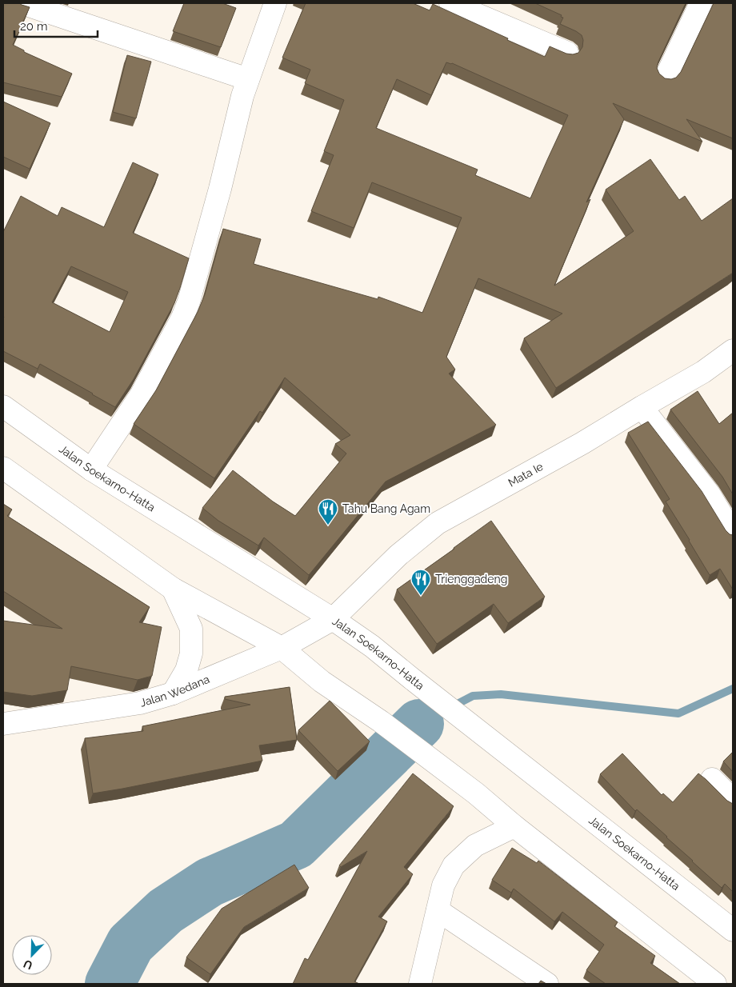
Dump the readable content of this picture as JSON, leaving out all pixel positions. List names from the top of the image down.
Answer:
{
  "streets": {
    "main road": ["Mata Ie", "Jalan Soekarno-Hatta", "Jalan Wedana"]
  },
  "crossings": [
    ["Mata Ie", "Jalan Soekarno-Hatta"],
    ["Mata Ie", "Jalan Wedana"],
    ["Jalan Soekarno-Hatta", "Jalan Wedana"]
  ],
  "places": {
    "restaurant": ["Tahu Bang Agam", "Trienggadeng"]
  },
  "scale_bar": "20 m",
  "north": "bottom left"
}
